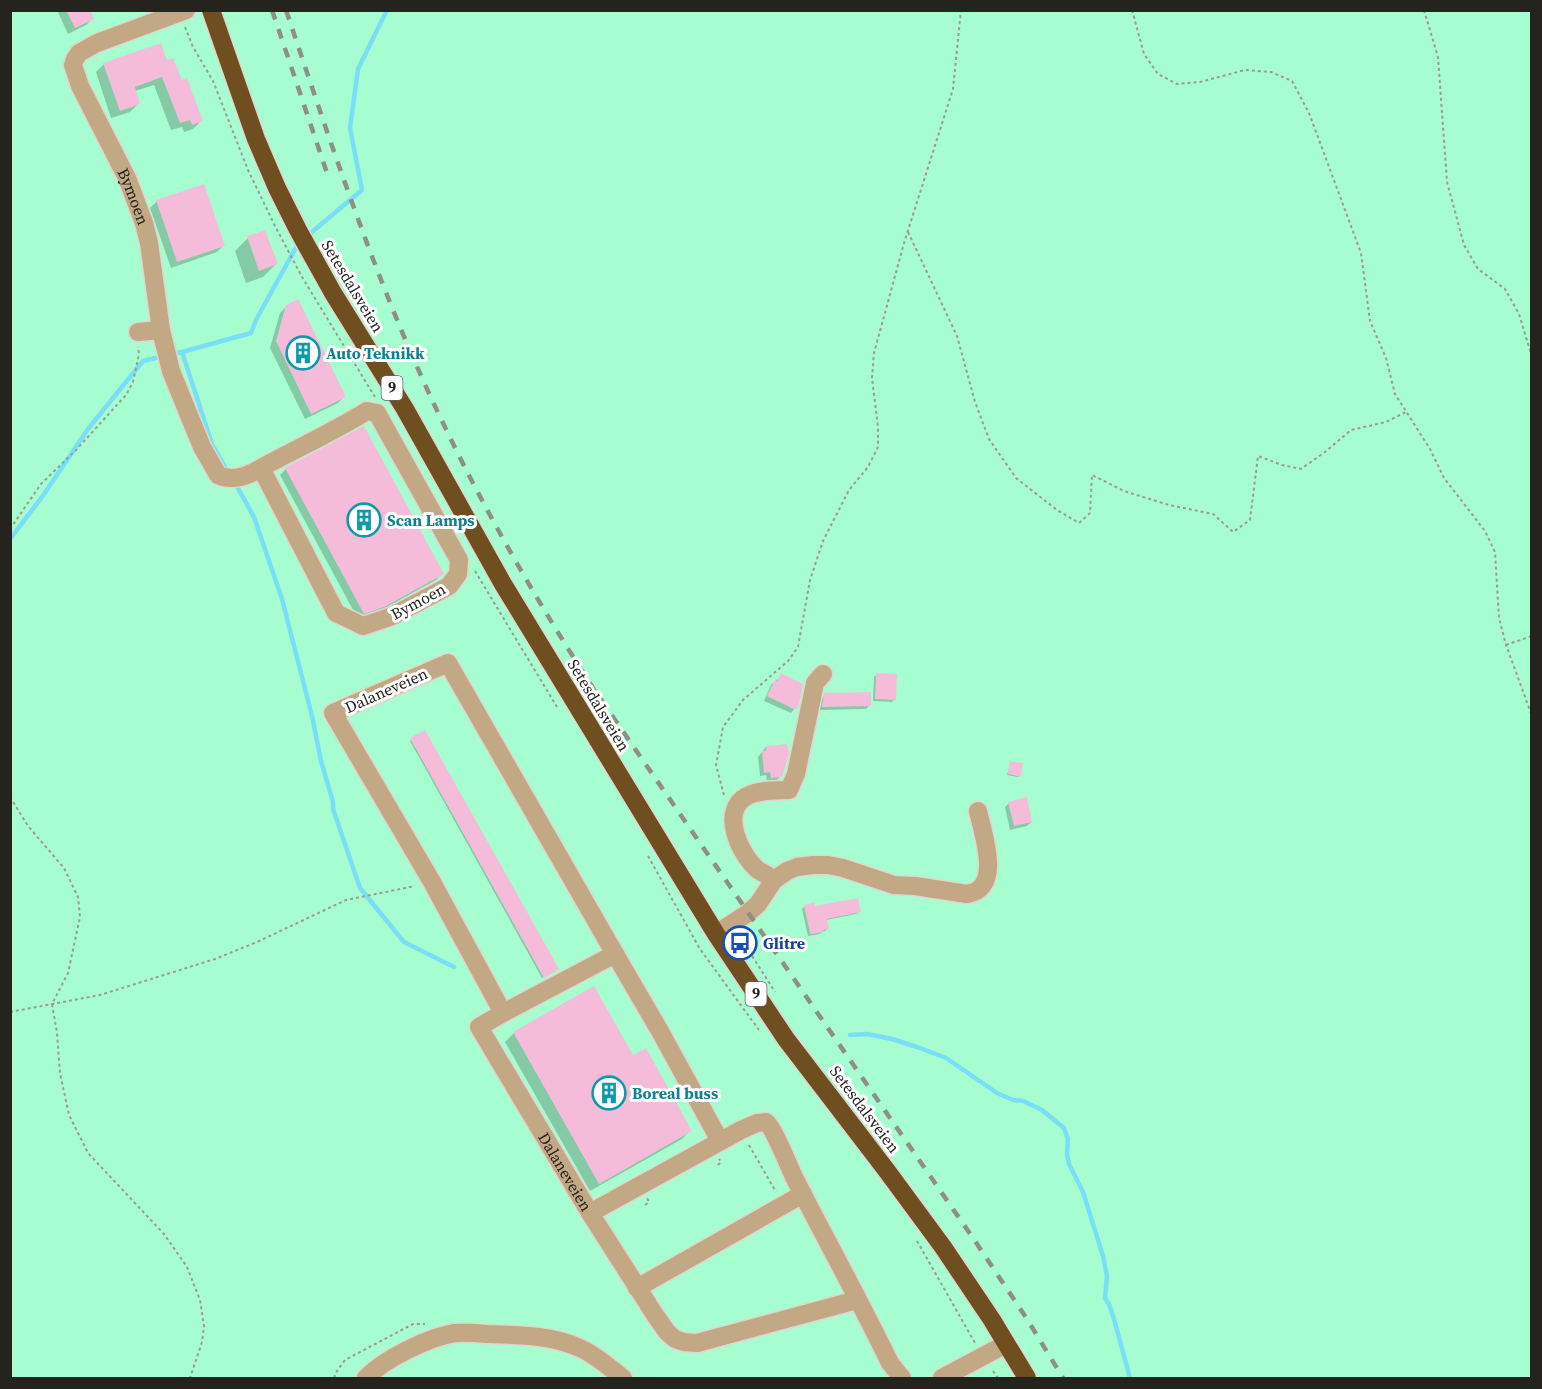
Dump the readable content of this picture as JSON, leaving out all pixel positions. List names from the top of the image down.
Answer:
{
  "streets": {
    "highway": ["Setesdalsveien", "9"],
    "lane": ["Bymoen", "Dalaneveien"]
  },
  "places": {
    "building": ["Auto Teknikk", "Scan Lamps", "Boreal buss"],
    "bus stop": ["Glitre"]
  }
}
